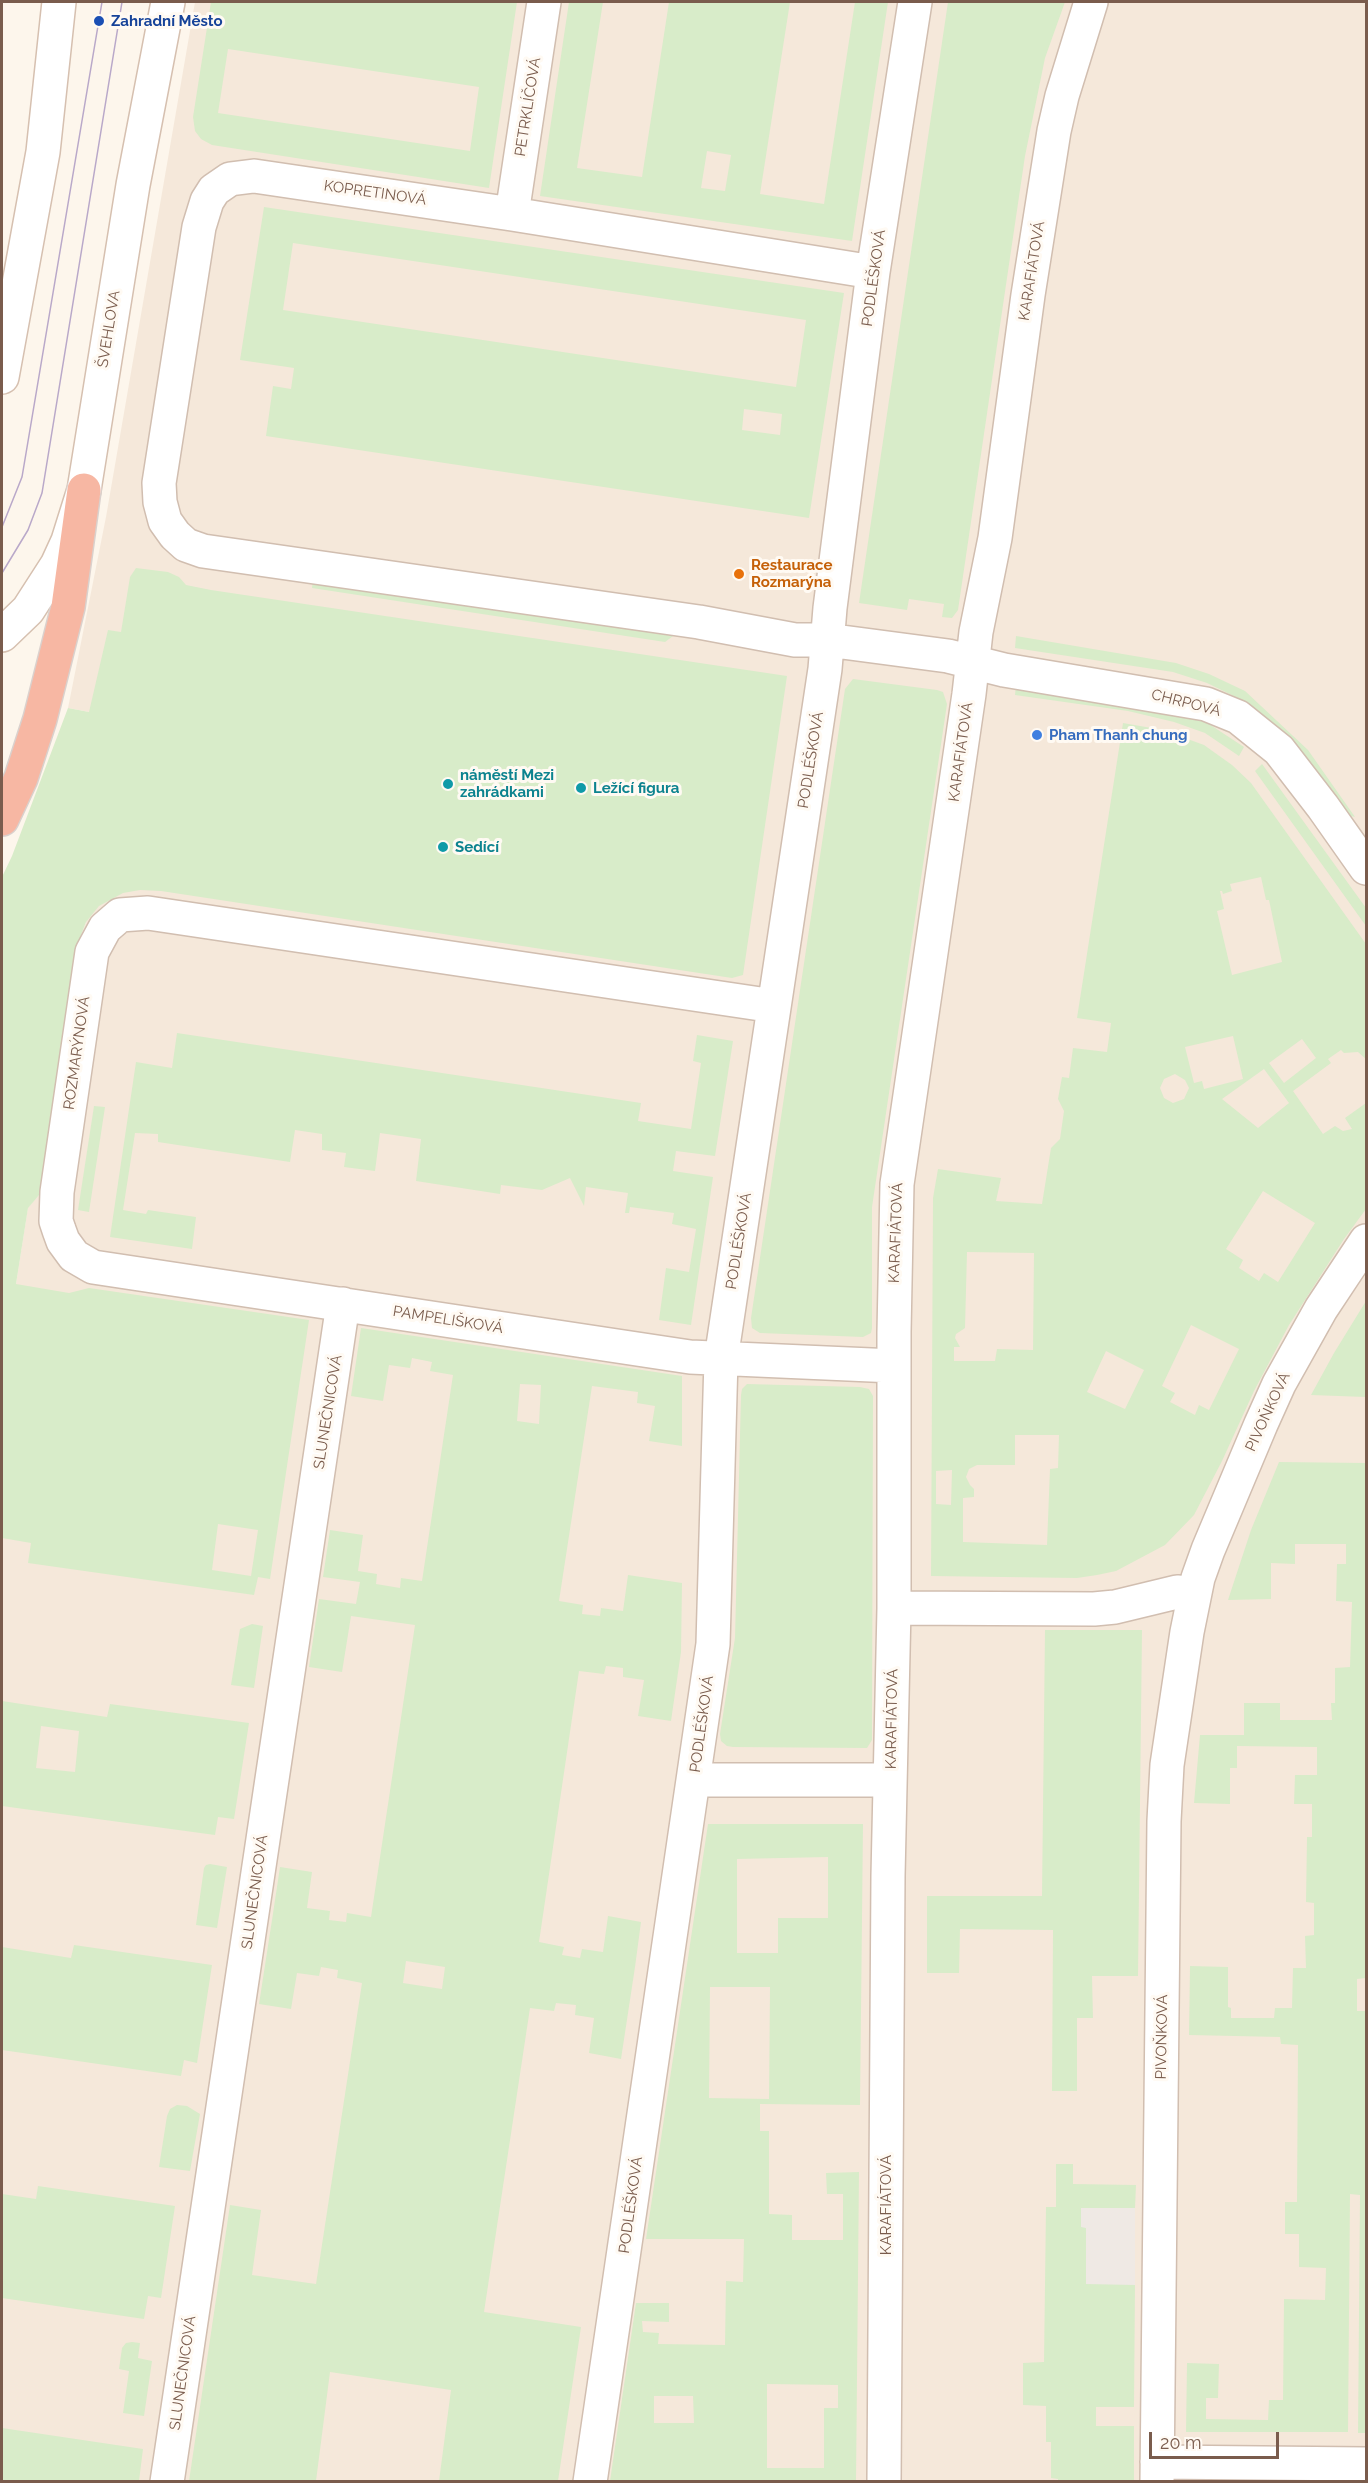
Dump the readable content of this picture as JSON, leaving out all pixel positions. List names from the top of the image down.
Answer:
{
  "streets": {
    "street": [
      "PETRKLÍČOVÁ",
      "KOPRETINOVÁ",
      "KARAFIÁTOVÁ",
      "PODLÉŠKOVÁ",
      "ŠVEHLOVA",
      "CHRPOVÁ",
      "ROZMARÝNOVÁ",
      "PAMPELIŠKOVÁ",
      "SLUNEČNICOVÁ",
      "PIVOŇKOVÁ"
    ]
  },
  "crossings": [
    ["PETRKLÍČOVÁ", "KOPRETINOVÁ"],
    ["KOPRETINOVÁ", "PODLÉŠKOVÁ"],
    ["KOPRETINOVÁ", "CHRPOVÁ"],
    ["KARAFIÁTOVÁ", "CHRPOVÁ"],
    ["KARAFIÁTOVÁ", "PAMPELIŠKOVÁ"],
    ["PODLÉŠKOVÁ", "CHRPOVÁ"],
    ["PODLÉŠKOVÁ", "ROZMARÝNOVÁ"],
    ["PODLÉŠKOVÁ", "PAMPELIŠKOVÁ"],
    ["ROZMARÝNOVÁ", "PAMPELIŠKOVÁ"],
    ["PAMPELIŠKOVÁ", "SLUNEČNICOVÁ"]
  ],
  "places": [
    "Zahradní Město",
    "Restaurace Rozmarýna",
    "Pham Thanh chung",
    "náměstí Mezi zahrádkami",
    "Ležící figura",
    "Sedící"
  ],
  "scale_bar": "20 m"
}
